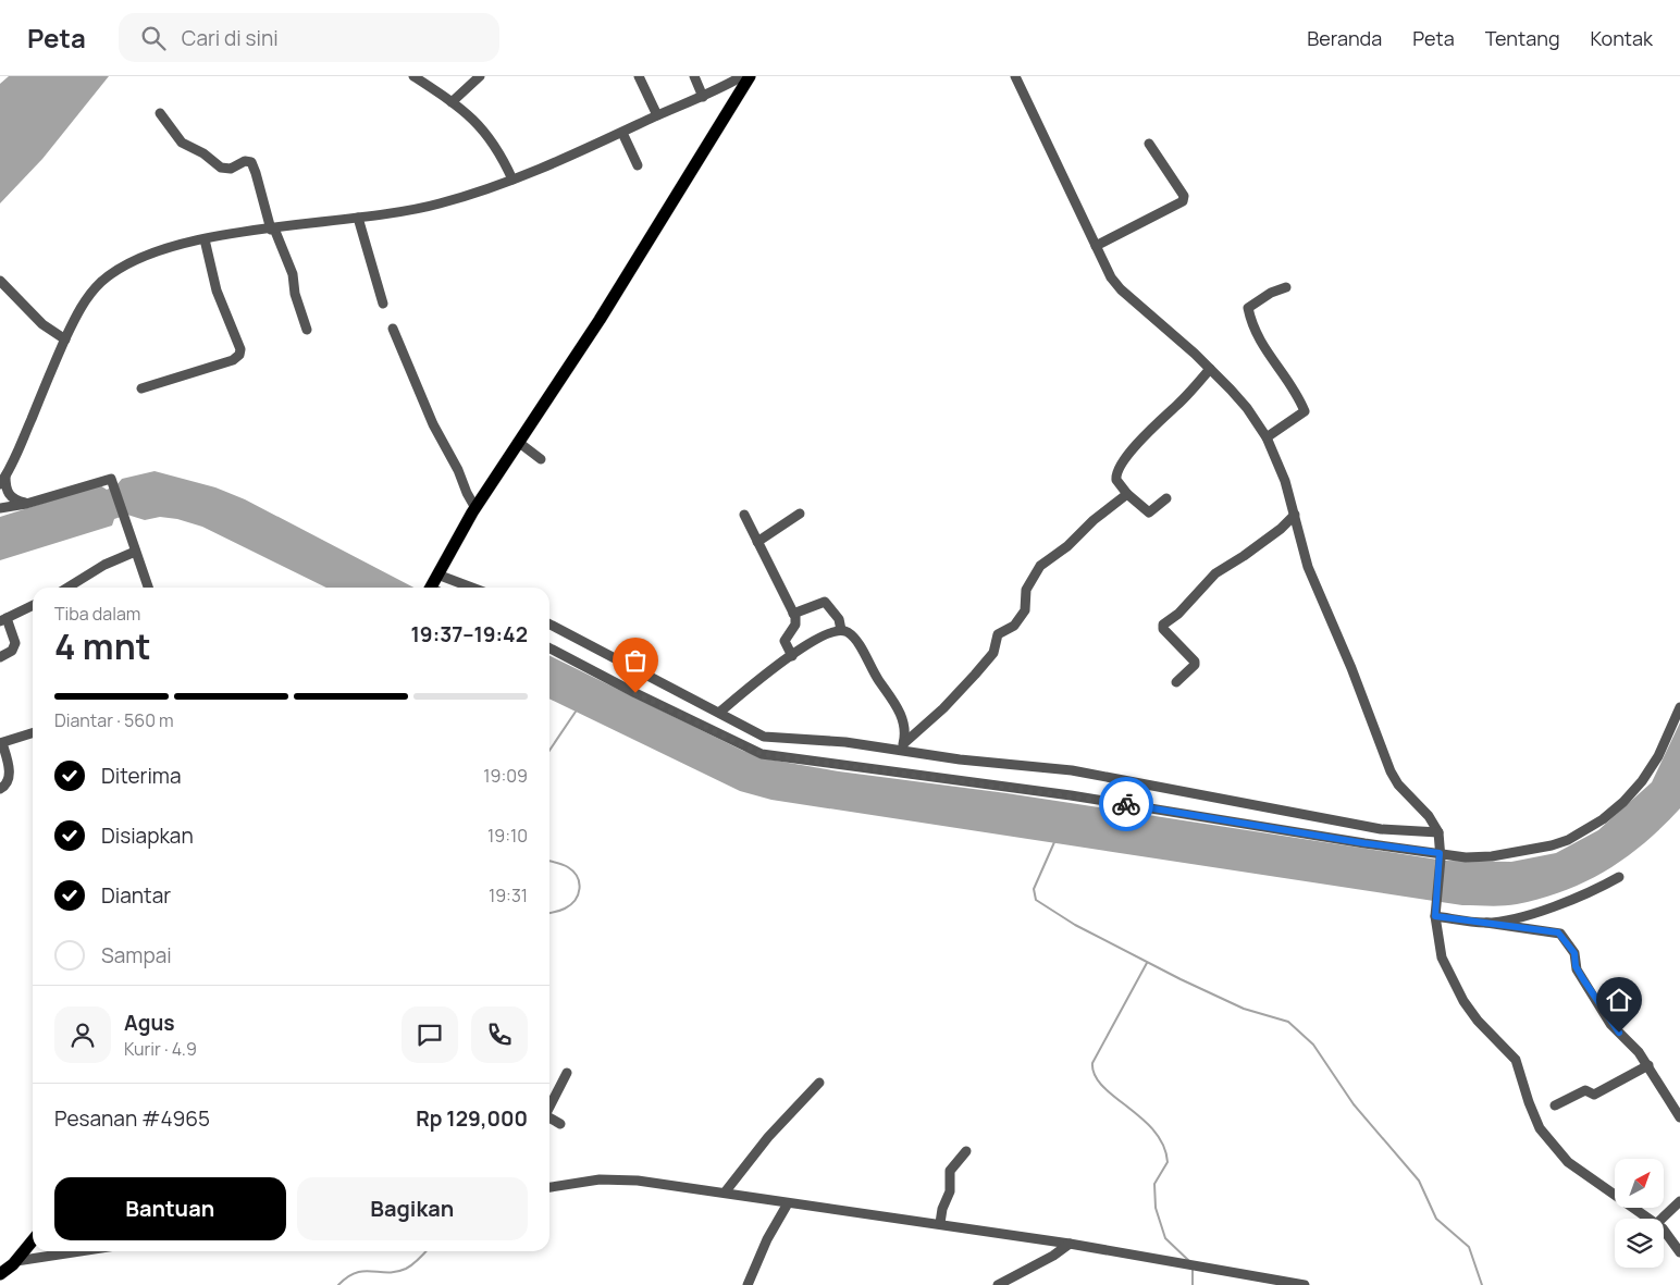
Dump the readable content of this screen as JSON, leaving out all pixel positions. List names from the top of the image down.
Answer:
{
  "north": "top right",
  "page": {
    "header": "Peta",
    "search": "Cari di sini",
    "nav": [
      "Beranda",
      "Peta",
      "Tentang",
      "Kontak"
    ],
    "heading": ["4 mnt", "Tiba dalam", "19:37–19:42"],
    "panel": [
      "Agus",
      "Kurir · 4.9",
      "Pesanan #4965",
      "Rp 129,000"
    ],
    "bar": "Diantar · 560 m",
    "list": [
      ["Diterima", "19:09"],
      ["Disiapkan", "19:10"],
      ["Diantar", "19:31"],
      "Sampai"
    ],
    "buttons": ["Bantuan", "Bagikan"]
  }
}
